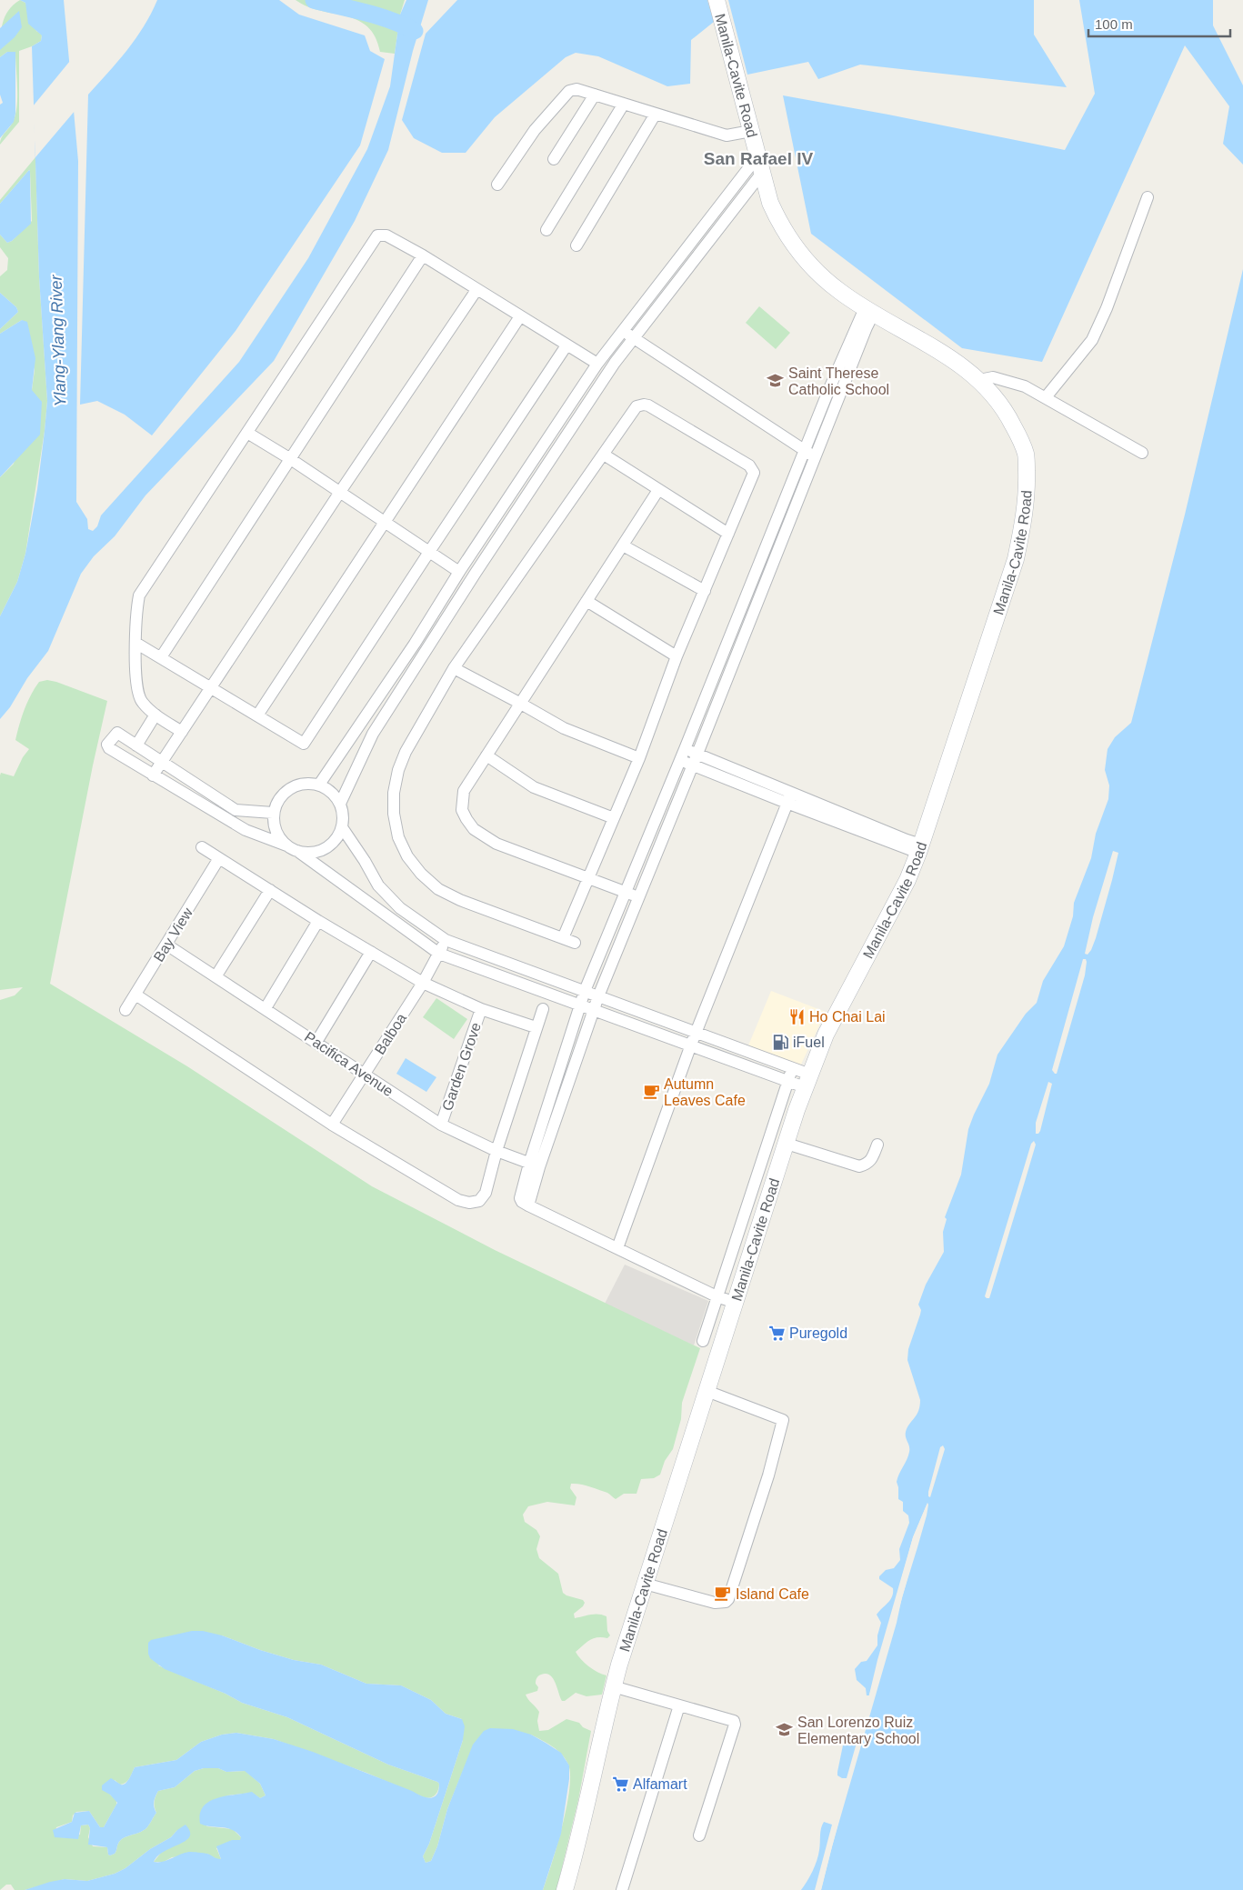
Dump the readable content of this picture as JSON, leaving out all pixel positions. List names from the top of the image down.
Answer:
{
  "streets": {
    "main road": ["Manila-Cavite Road"],
    "street": [
      "Bay View",
      "Balboa",
      "Pacifica Avenue",
      "Garden Grove"
    ]
  },
  "crossings": [
    ["Bay View", "Pacifica Avenue"],
    ["Balboa", "Pacifica Avenue"],
    ["Pacifica Avenue", "Garden Grove"]
  ],
  "districts": ["San Rafael IV"],
  "water": ["Ylang-Ylang River"],
  "places": {
    "school or university": ["Saint Therese Catholic School", "San Lorenzo Ruiz Elementary School"],
    "restaurant": ["Ho Chai Lai"],
    "fuel station": ["iFuel"],
    "cafe": ["Autumn Leaves Cafe", "Island Cafe"],
    "supermarket": ["Puregold", "Alfamart"]
  },
  "scale_bar": "100 m"
}
